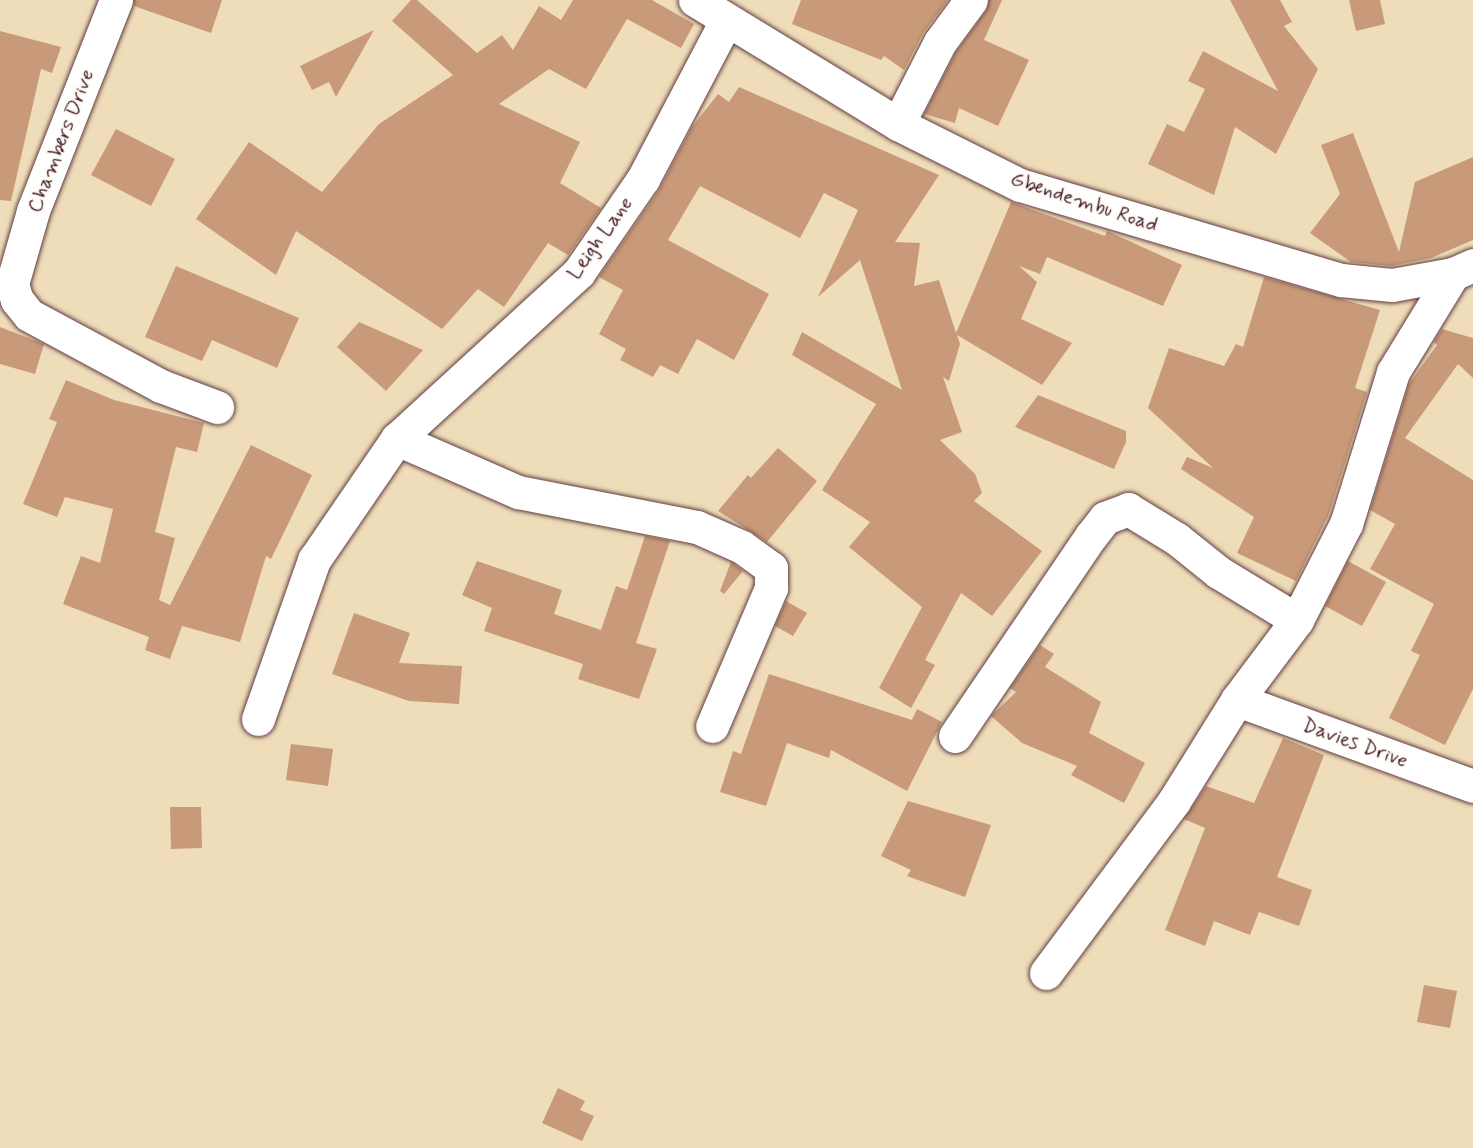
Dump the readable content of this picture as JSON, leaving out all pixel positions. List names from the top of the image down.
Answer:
{
  "streets": {
    "street": [
      "Chambers Drive",
      "Gbendembu Road",
      "Leigh Lane",
      "Davies Drive"
    ]
  },
  "crossings": [
    ["Gbendembu Road", "Leigh Lane"]
  ]
}
